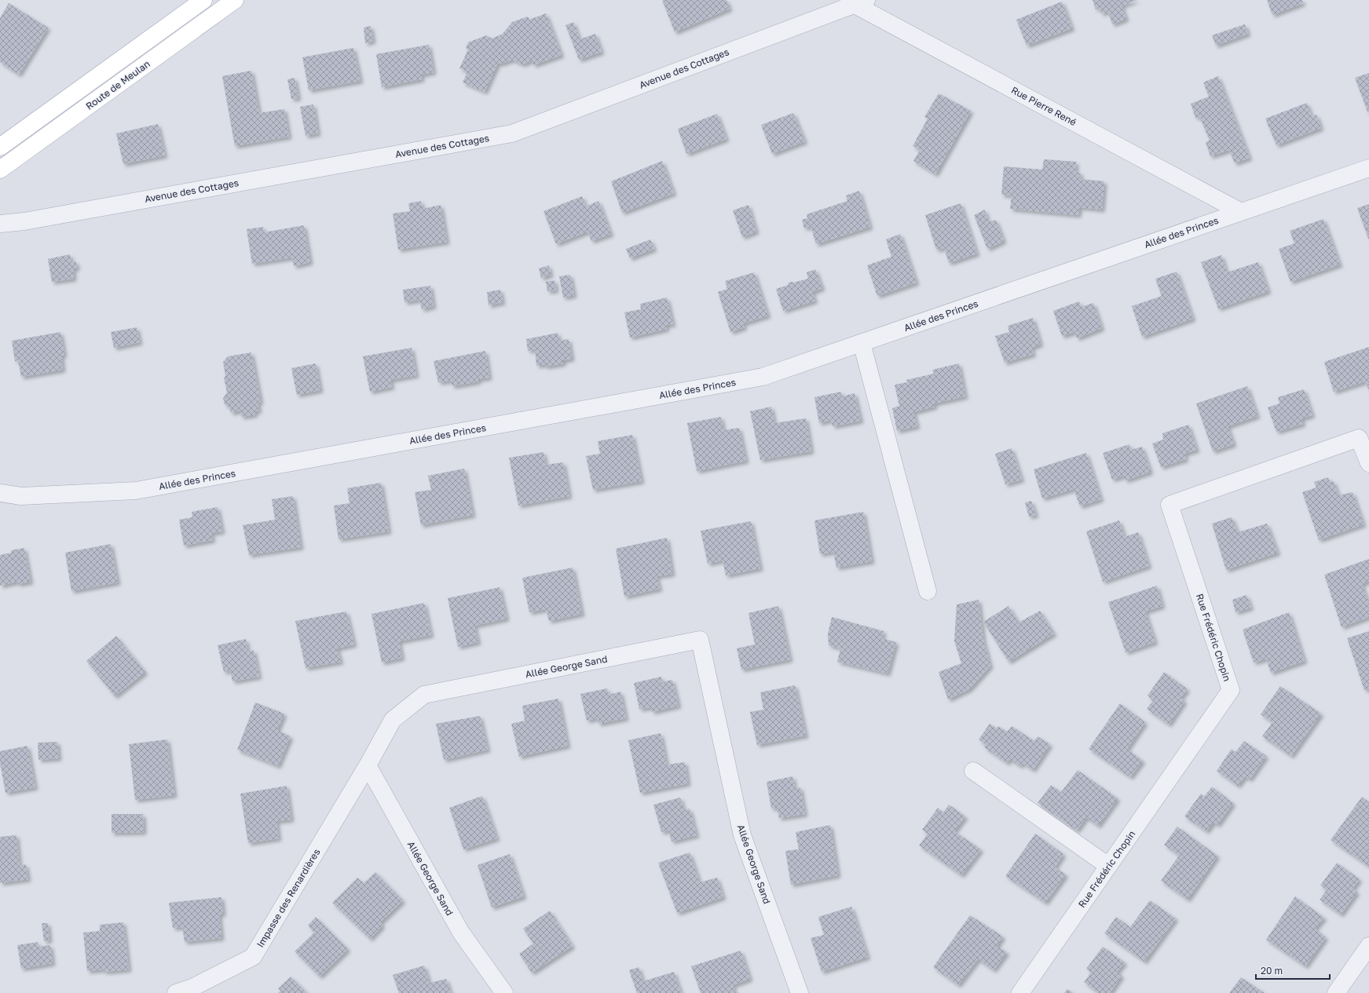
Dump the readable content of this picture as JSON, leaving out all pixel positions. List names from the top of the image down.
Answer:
{
  "streets": {
    "main road": ["Route de Meulan"],
    "street": [
      "Avenue des Cottages",
      "Rue Pierre René",
      "Allée des Princes",
      "Rue Frédéric Chopin",
      "Allée George Sand",
      "Impasse des Renardières"
    ]
  },
  "crossings": [
    ["Avenue des Cottages", "Rue Pierre René"],
    ["Rue Pierre René", "Allée des Princes"],
    ["Allée George Sand", "Impasse des Renardières"]
  ],
  "scale_bar": "20 m"
}
